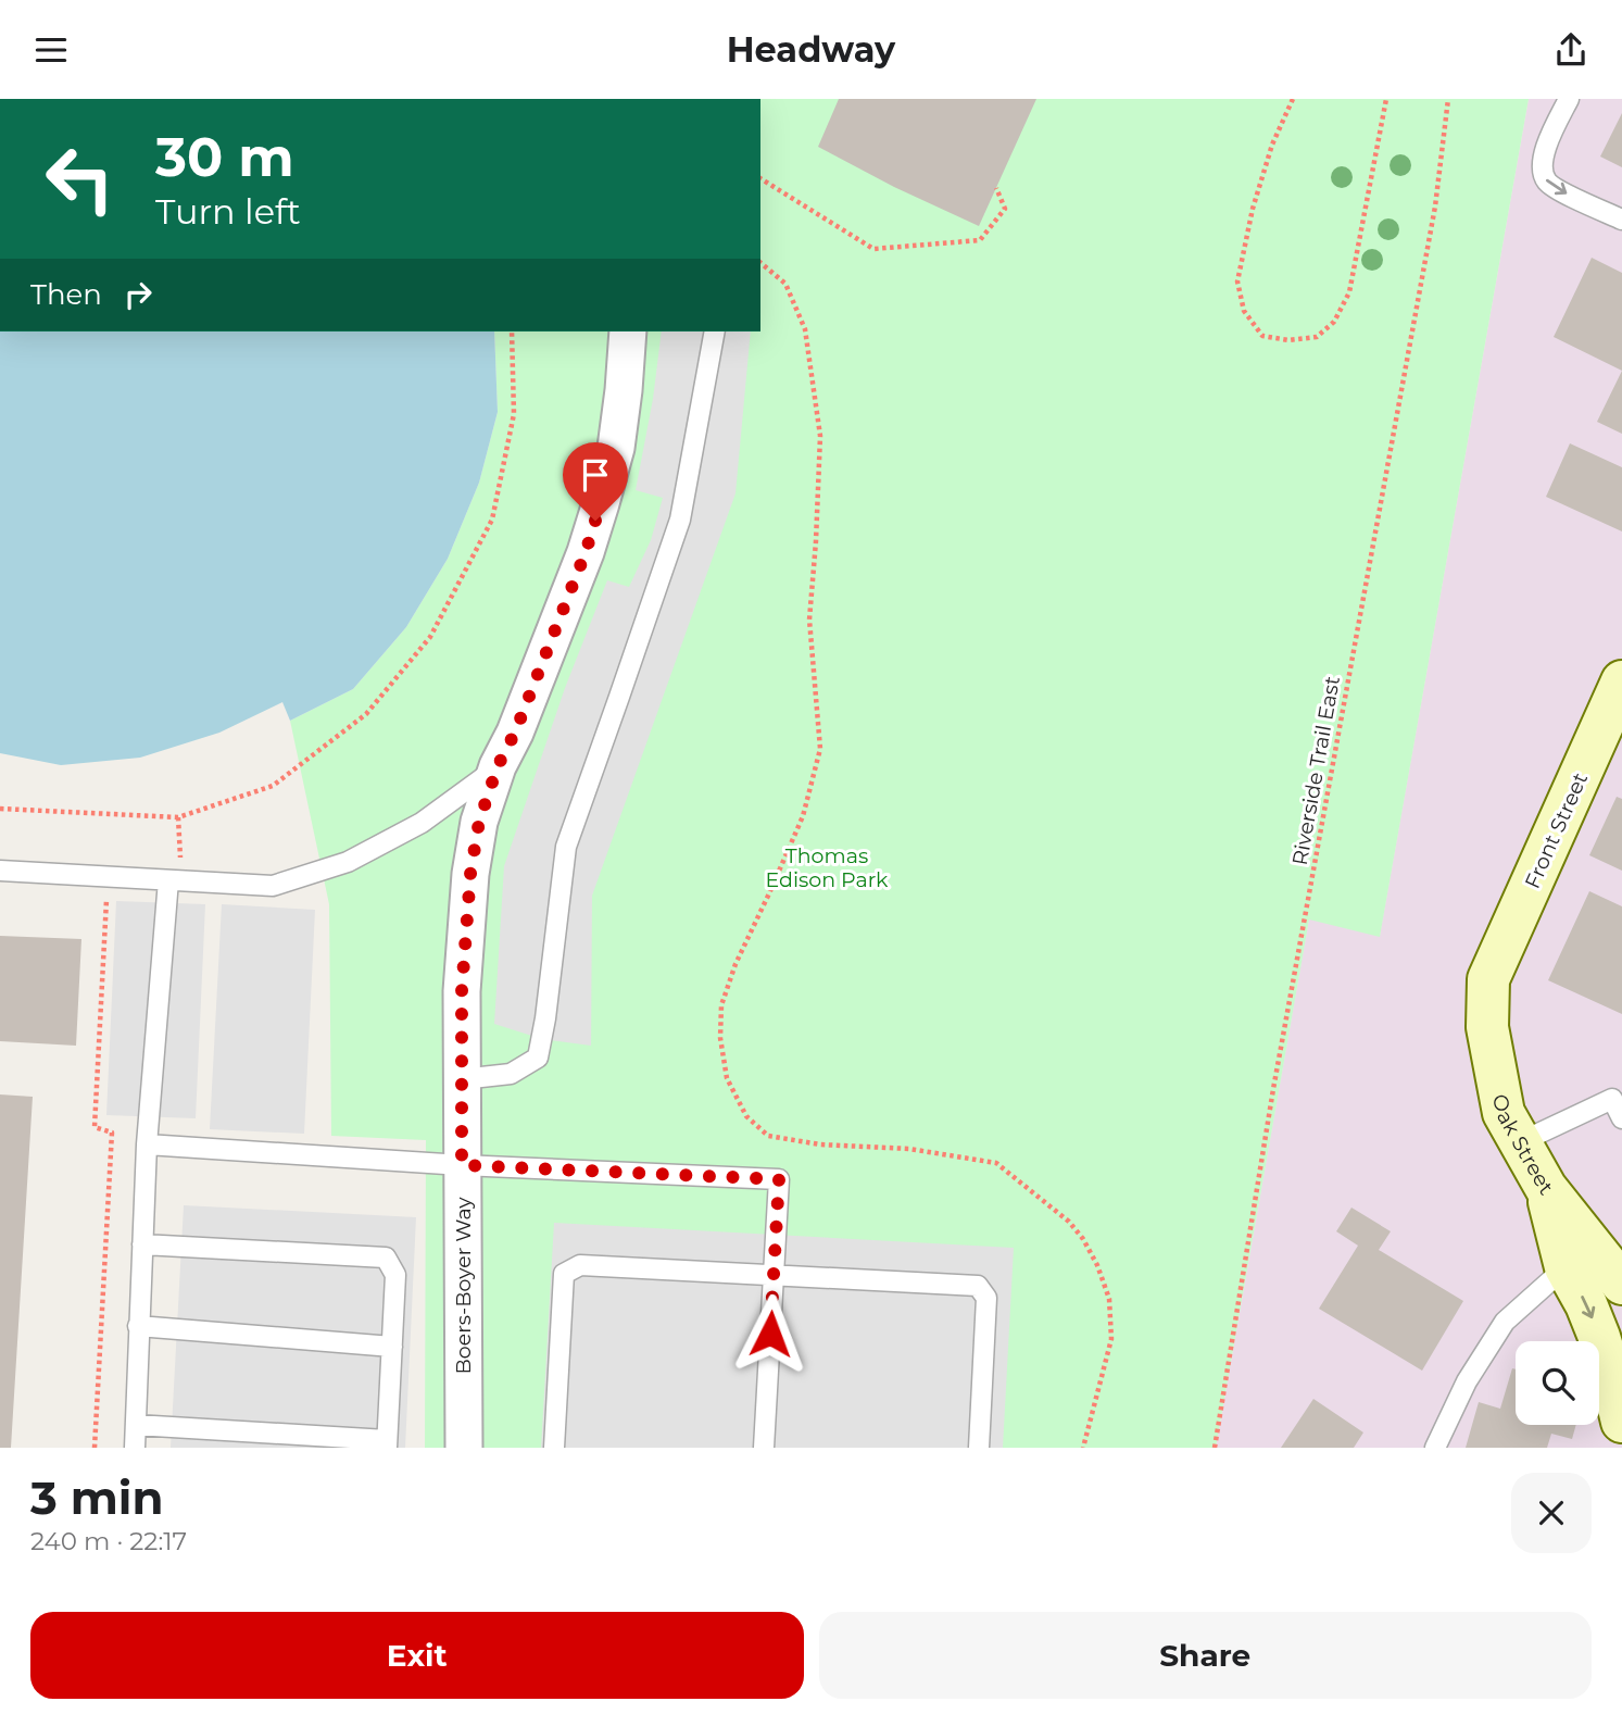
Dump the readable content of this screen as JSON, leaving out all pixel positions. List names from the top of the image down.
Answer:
{
  "streets": {
    "main road": ["Front Street", "Oak Street"],
    "street": ["Boers-Boyer Way"],
    "path": ["Riverside Trail East"]
  },
  "crossings": [
    ["Front Street", "Oak Street"]
  ],
  "parks": ["Thomas Edison Park"],
  "page": {
    "header": "Headway",
    "turn": ["30 m", "Turn left"],
    "then": "Then",
    "heading": ["3 min", "240 m · 22:17"],
    "buttons": ["Exit", "Share"]
  }
}
